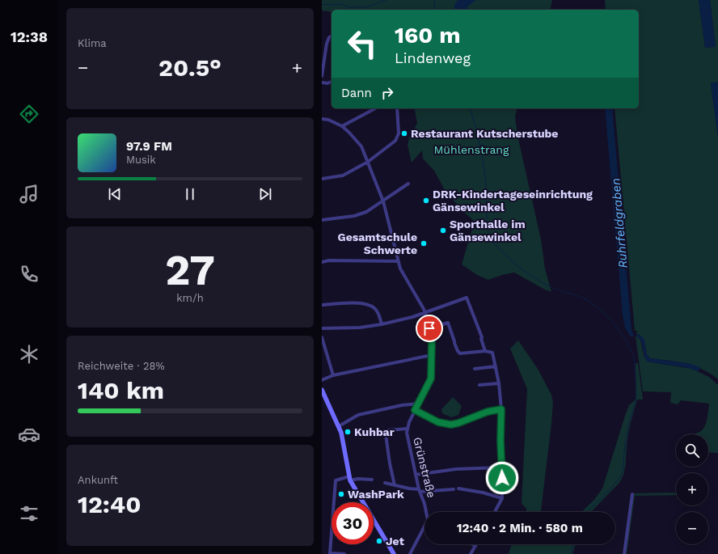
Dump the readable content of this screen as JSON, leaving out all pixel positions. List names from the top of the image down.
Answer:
{
  "streets": {
    "street": ["Grünstraße"]
  },
  "water": ["Ruhrfeldgraben"],
  "parks": ["Mühlenstrang"],
  "places": [
    "Restaurant Kutscherstube",
    "DRK-Kindertageseinrichtung Gänsewinkel",
    "Sporthalle im Gänsewinkel",
    "Gesamtschule Schwerte",
    "Kuhbar",
    "WashPark",
    "Jet"
  ],
  "page": {
    "tabs": "12:38",
    "tile": [
      "Klima",
      ["27", "km/h"],
      ["Reichweite · 28%", "140 km"],
      ["Ankunft", "12:40"]
    ],
    "turn": ["160 m", "Lindenweg"],
    "heat": ["−", "20.5°", "+"],
    "then": "Dann",
    "song": ["97.9 FM", "Musik"],
    "map_buttons": ["+", "−"],
    "limit": "30",
    "trip": "12:40 · 2 Min. · 580 m"
  }
}
